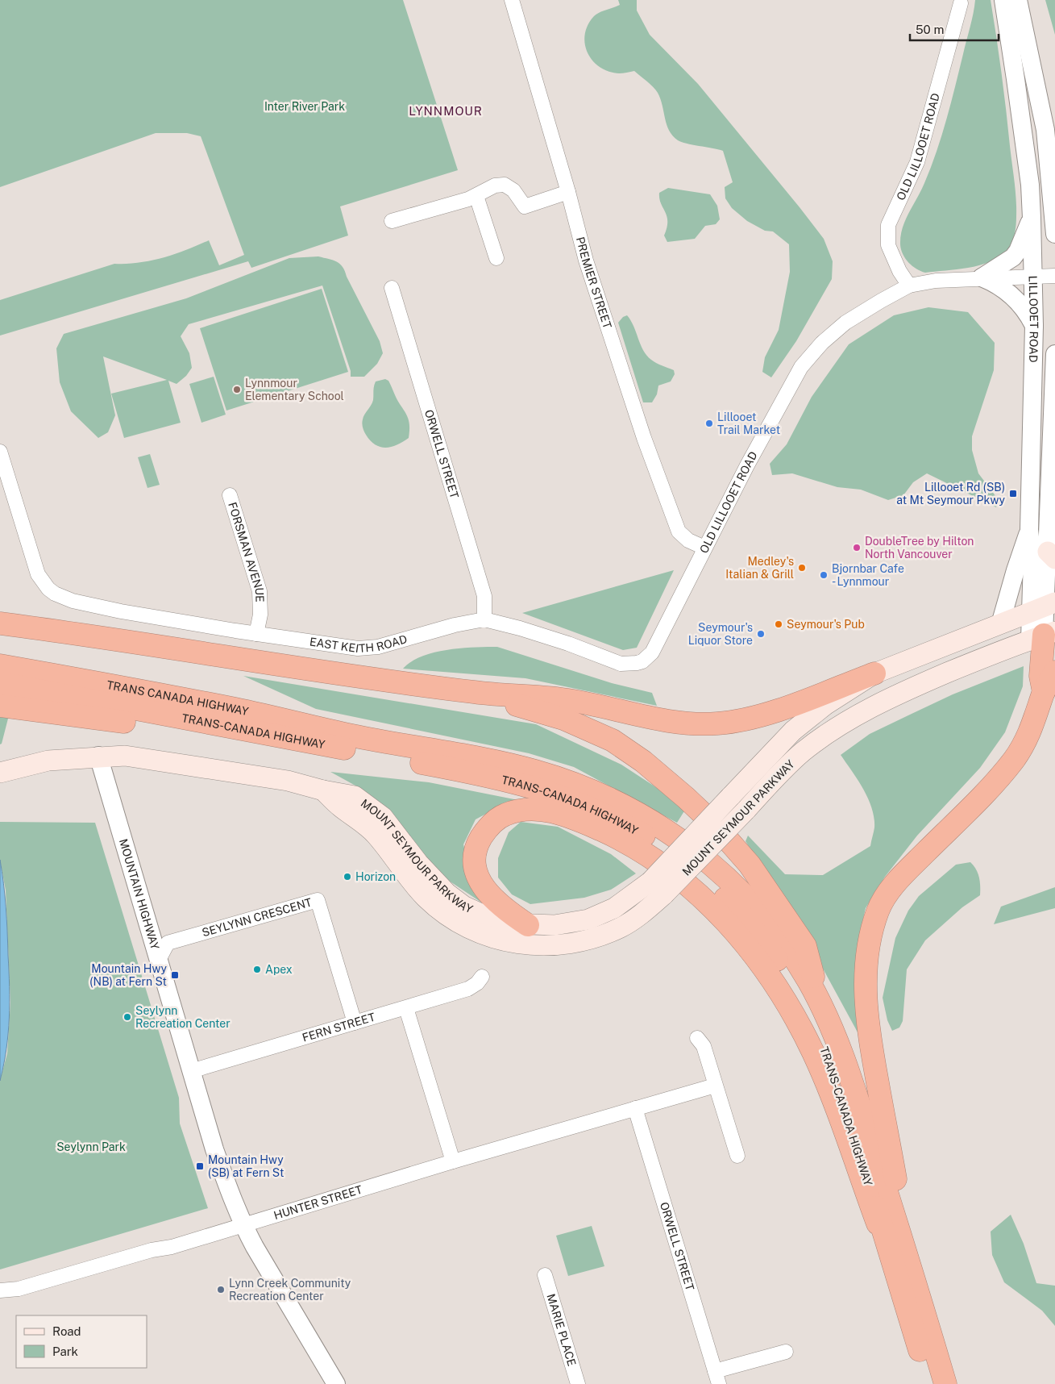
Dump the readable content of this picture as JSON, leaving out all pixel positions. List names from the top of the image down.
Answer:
{
  "streets": {
    "highway": ["TRANS CANADA HIGHWAY", "TRANS-CANADA HIGHWAY"],
    "main road": ["MOUNT SEYMOUR PARKWAY"],
    "street": [
      "OLD LILLOOET ROAD",
      "PREMIER STREET",
      "LILLOOET ROAD",
      "ORWELL STREET",
      "FORSMAN AVENUE",
      "EAST KEITH ROAD",
      "MOUNTAIN HIGHWAY",
      "SEYLYNN CRESCENT",
      "FERN STREET",
      "HUNTER STREET",
      "MARIE PLACE"
    ]
  },
  "crossings": [
    ["OLD LILLOOET ROAD", "PREMIER STREET"],
    ["OLD LILLOOET ROAD", "LILLOOET ROAD"],
    ["OLD LILLOOET ROAD", "EAST KEITH ROAD"],
    ["LILLOOET ROAD", "MOUNT SEYMOUR PARKWAY"],
    ["ORWELL STREET", "EAST KEITH ROAD"],
    ["ORWELL STREET", "HUNTER STREET"],
    ["FORSMAN AVENUE", "EAST KEITH ROAD"],
    ["TRANS CANADA HIGHWAY", "TRANS-CANADA HIGHWAY"],
    ["MOUNTAIN HIGHWAY", "FERN STREET"],
    ["MOUNTAIN HIGHWAY", "HUNTER STREET"],
    ["SEYLYNN CRESCENT", "FERN STREET"]
  ],
  "districts": ["LYNNMOUR"],
  "parks": ["Inter River Park", "Seylynn Park"],
  "places": {
    "other": [
      "Lynnmour Elementary School",
      "Lillooet Trail Market",
      "DoubleTree by Hilton North Vancouver",
      "Medley's Italian & Grill",
      "Bjornbar Cafe - Lynnmour",
      "Seymour's Pub",
      "Seymour's Liquor Store",
      "Horizon",
      "Apex",
      "Seylynn Recreation Center",
      "Lynn Creek Community Recreation Center"
    ],
    "transit": ["Lillooet Rd (SB) at Mt Seymour Pkwy", "Mountain Hwy (NB) at Fern St", "Mountain Hwy (SB) at Fern St"]
  },
  "legend": ["Road", "Park"],
  "scale_bar": "50 m"
}
